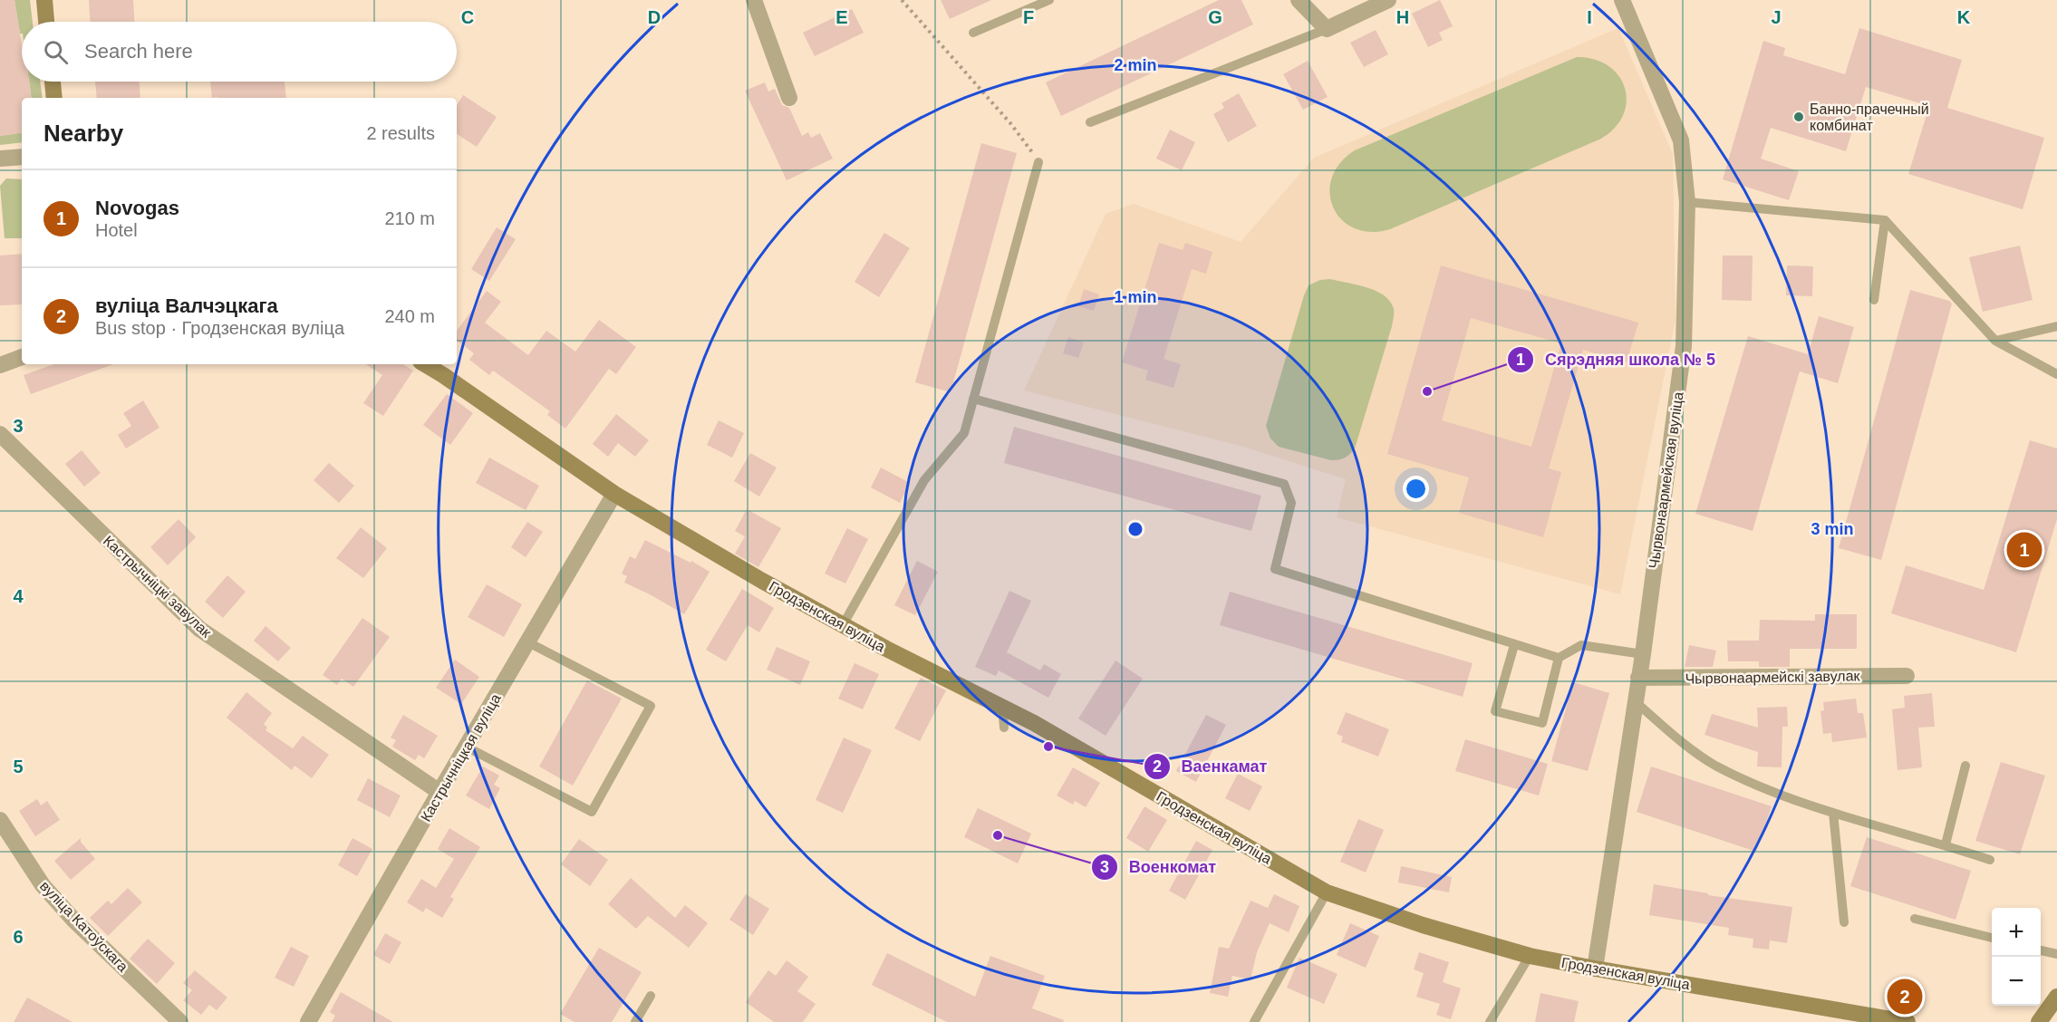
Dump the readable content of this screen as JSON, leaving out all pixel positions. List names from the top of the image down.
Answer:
{
  "streets": {
    "street": [
      "Чырвонаармейская вуліца",
      "Кастрычніцкі завулак",
      "Гродзенская вуліца",
      "Чырвонаармейскі завулак",
      "Кастрычніцкая вуліца",
      "вуліца Катоўскага"
    ]
  },
  "crossings": [
    ["Чырвонаармейская вуліца", "Гродзенская вуліца"],
    ["Чырвонаармейская вуліца", "Чырвонаармейскі завулак"],
    ["Кастрычніцкі завулак", "Кастрычніцкая вуліца"],
    ["Гродзенская вуліца", "Кастрычніцкая вуліца"]
  ],
  "places": [
    "Банно-прачечный комбинат",
    "Сярэдняя школа № 5",
    "Ваенкамат",
    "Военкомат"
  ],
  "page": {
    "search": "Search here",
    "heading": ["Nearby", "2 results"],
    "list": [
      {
        "mark": "1",
        "name": "Novogas",
        "note": "Hotel",
        "value": "210 m"
      },
      {
        "mark": "2",
        "name": "вуліца Валчэцкага",
        "note": "Bus stop · Гродзенская вуліца",
        "value": "240 m"
      }
    ],
    "pins": ["1", "2"],
    "map_buttons": ["+", "−"]
  },
  "grid": {
    "columns": [
      "C",
      "D",
      "E",
      "F",
      "G",
      "H",
      "I",
      "J",
      "K"
    ],
    "rows": [
      "3",
      "4",
      "5",
      "6"
    ]
  },
  "rings": ["2 min", "1 min", "3 min"]
}
